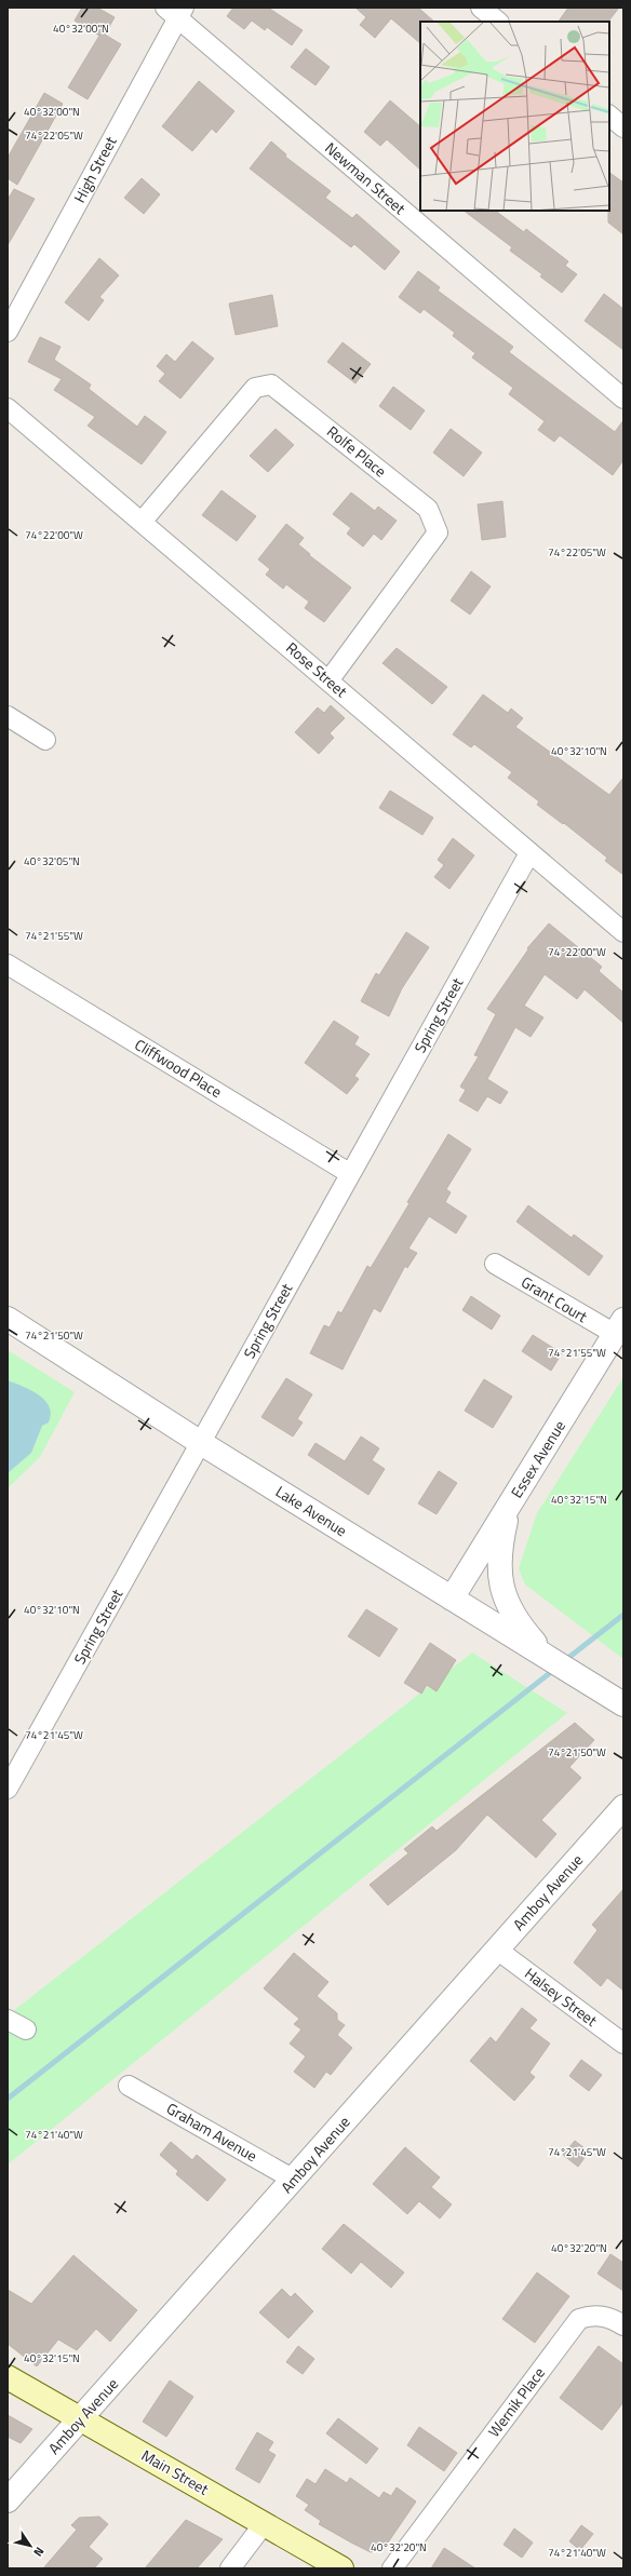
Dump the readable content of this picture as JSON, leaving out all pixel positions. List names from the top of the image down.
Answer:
{
  "streets": {
    "main road": ["Main Street"],
    "street": [
      "High Street",
      "Newman Street",
      "Rolfe Place",
      "Rose Street",
      "Spring Street",
      "Cliffwood Place",
      "Grant Court",
      "Essex Avenue",
      "Lake Avenue",
      "Amboy Avenue",
      "Halsey Street",
      "Graham Avenue",
      "Wernik Place"
    ]
  },
  "crossings": [
    ["High Street", "Newman Street"],
    ["Rolfe Place", "Rose Street"],
    ["Rose Street", "Spring Street"],
    ["Spring Street", "Cliffwood Place"],
    ["Spring Street", "Lake Avenue"],
    ["Grant Court", "Essex Avenue"],
    ["Essex Avenue", "Lake Avenue"],
    ["Amboy Avenue", "Halsey Street"],
    ["Amboy Avenue", "Graham Avenue"],
    ["Amboy Avenue", "Main Street"]
  ],
  "north": "bottom right",
  "coordinates": [
    "40°32'00\"N",
    "74°22'05\"W",
    "74°22'00\"W",
    "40°32'10\"N",
    "40°32'05\"N",
    "74°21'55\"W",
    "74°21'50\"W",
    "40°32'15\"N",
    "74°21'45\"W",
    "74°21'40\"W",
    "40°32'20\"N"
  ]
}
